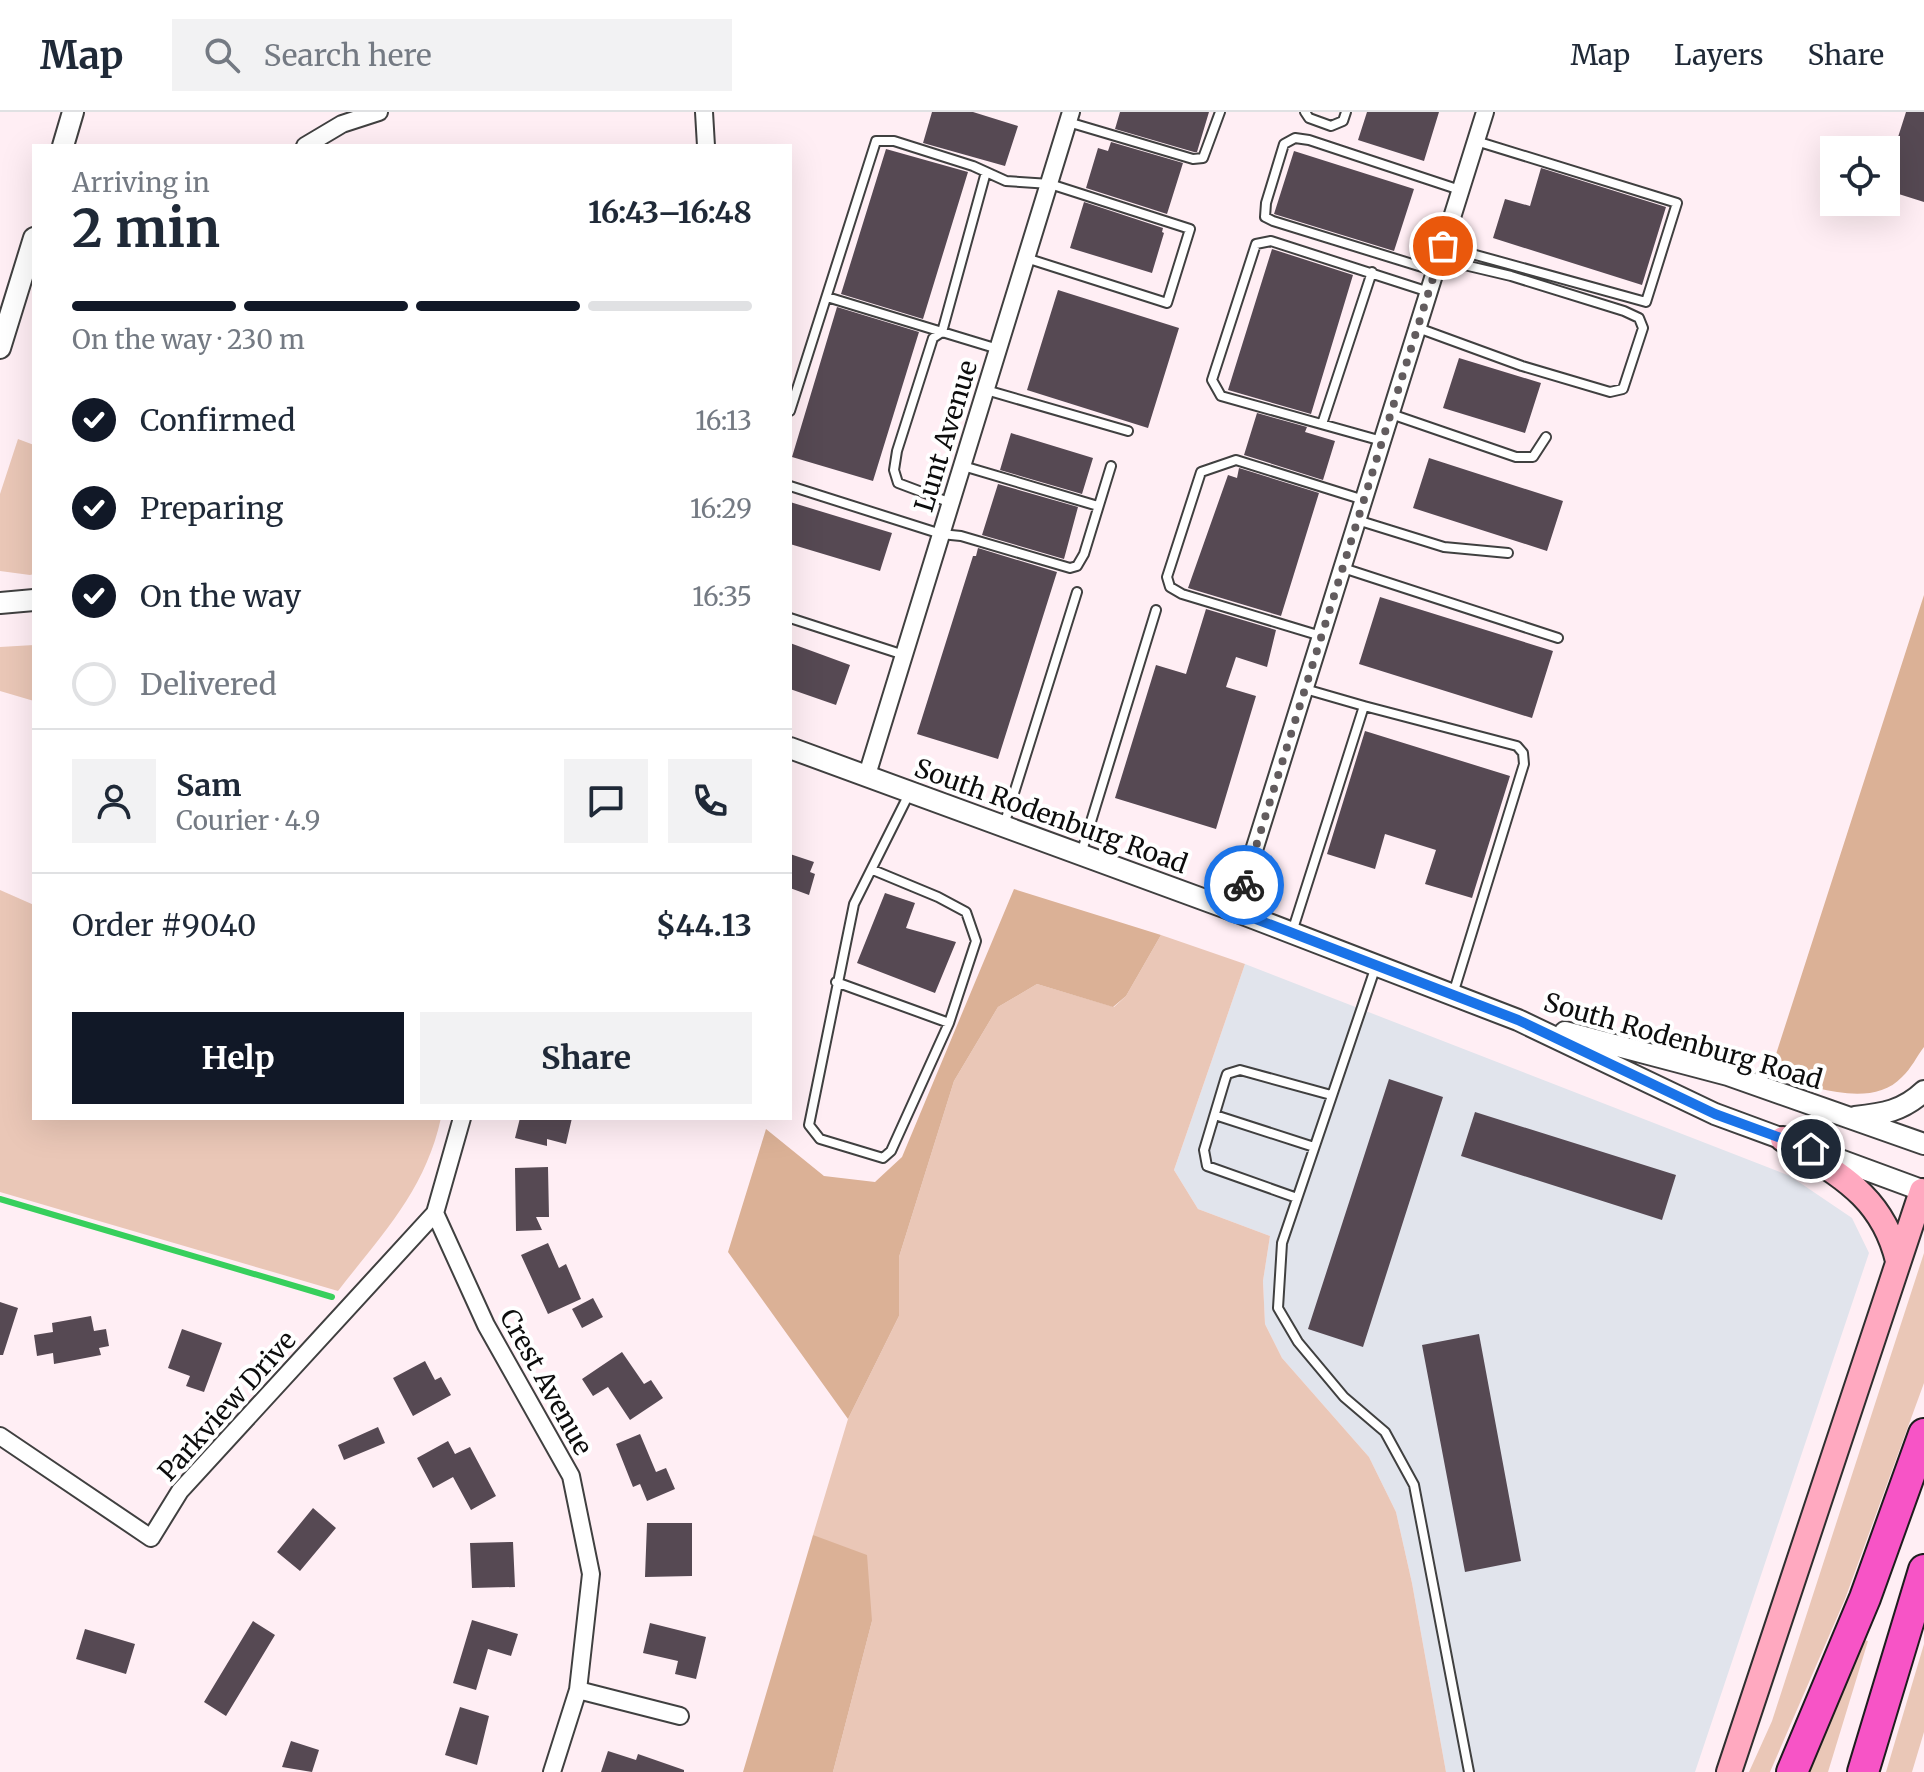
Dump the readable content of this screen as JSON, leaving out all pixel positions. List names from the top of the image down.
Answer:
{
  "streets": {
    "street": [
      "Lunt Avenue",
      "South Rodenburg Road",
      "Crest Avenue",
      "Parkview Drive"
    ]
  },
  "crossings": [
    ["Lunt Avenue", "South Rodenburg Road"],
    ["Crest Avenue", "Parkview Drive"]
  ],
  "page": {
    "header": "Map",
    "search": "Search here",
    "nav": ["Map", "Layers", "Share"],
    "heading": ["2 min", "Arriving in", "16:43–16:48"],
    "panel": [
      "Sam",
      "Courier · 4.9",
      "Order #9040",
      "$44.13"
    ],
    "bar": "On the way · 230 m",
    "list": [
      ["Confirmed", "16:13"],
      ["Preparing", "16:29"],
      ["On the way", "16:35"],
      "Delivered"
    ],
    "buttons": ["Help", "Share"]
  }
}
